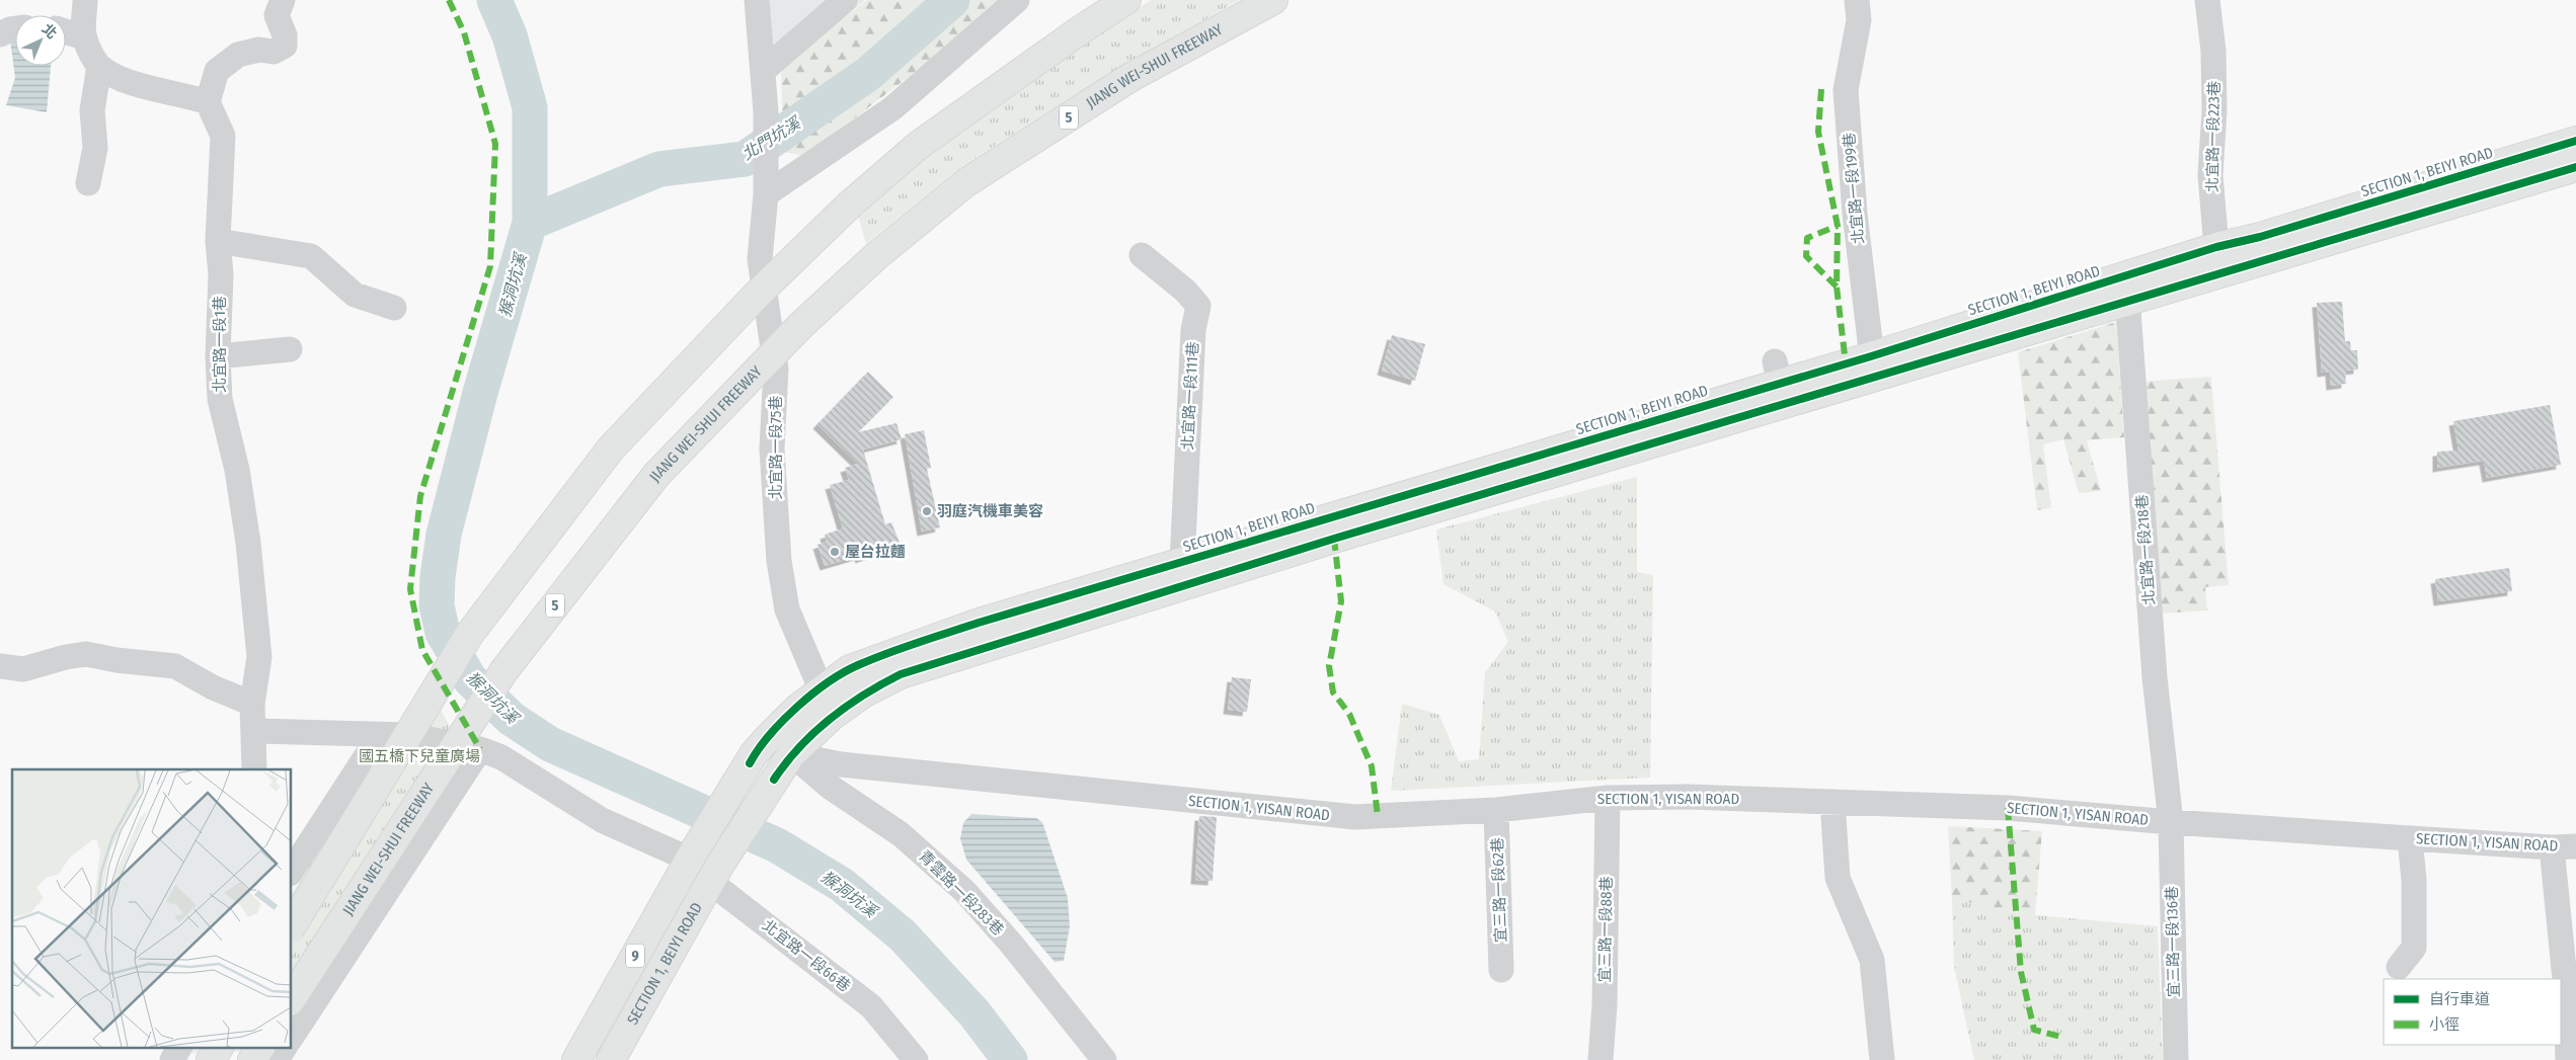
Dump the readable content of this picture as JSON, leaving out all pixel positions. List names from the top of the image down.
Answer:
{
  "streets": {
    "main road": [
      "JIANG WEI-SHUI FREEWAY",
      "5",
      "SECTION 1, BEIYI ROAD",
      "9"
    ],
    "street": [
      "北宜路一段223巷",
      "北宜路一段199巷",
      "北宜路一段1巷",
      "北宜路一段111巷",
      "北宜路一段75巷",
      "北宜路一段218巷",
      "SECTION 1, YISAN ROAD",
      "宜三路一段62巷",
      "青雲路一段283巷",
      "宜三路一段88巷",
      "宜三路一段136巷",
      "北宜路一段66巷"
    ]
  },
  "crossings": [
    ["北宜路一段223巷", "SECTION 1, BEIYI ROAD"],
    ["SECTION 1, BEIYI ROAD", "北宜路一段199巷"],
    ["SECTION 1, BEIYI ROAD", "北宜路一段111巷"],
    ["SECTION 1, BEIYI ROAD", "北宜路一段75巷"],
    ["SECTION 1, BEIYI ROAD", "北宜路一段218巷"],
    ["SECTION 1, BEIYI ROAD", "SECTION 1, YISAN ROAD"],
    ["SECTION 1, BEIYI ROAD", "青雲路一段283巷"],
    ["SECTION 1, BEIYI ROAD", "北宜路一段66巷"],
    ["北宜路一段218巷", "SECTION 1, YISAN ROAD"],
    ["北宜路一段218巷", "宜三路一段136巷"],
    ["SECTION 1, YISAN ROAD", "宜三路一段62巷"],
    ["SECTION 1, YISAN ROAD", "青雲路一段283巷"],
    ["SECTION 1, YISAN ROAD", "宜三路一段88巷"],
    ["SECTION 1, YISAN ROAD", "宜三路一段136巷"]
  ],
  "water": ["北門坑溪", "猴洞坑溪"],
  "parks": ["國五橋下兒童廣場"],
  "places": ["羽庭汽機車美容", "屋台拉麵"],
  "legend": ["自行車道", "小徑"],
  "north": "top right"
}
